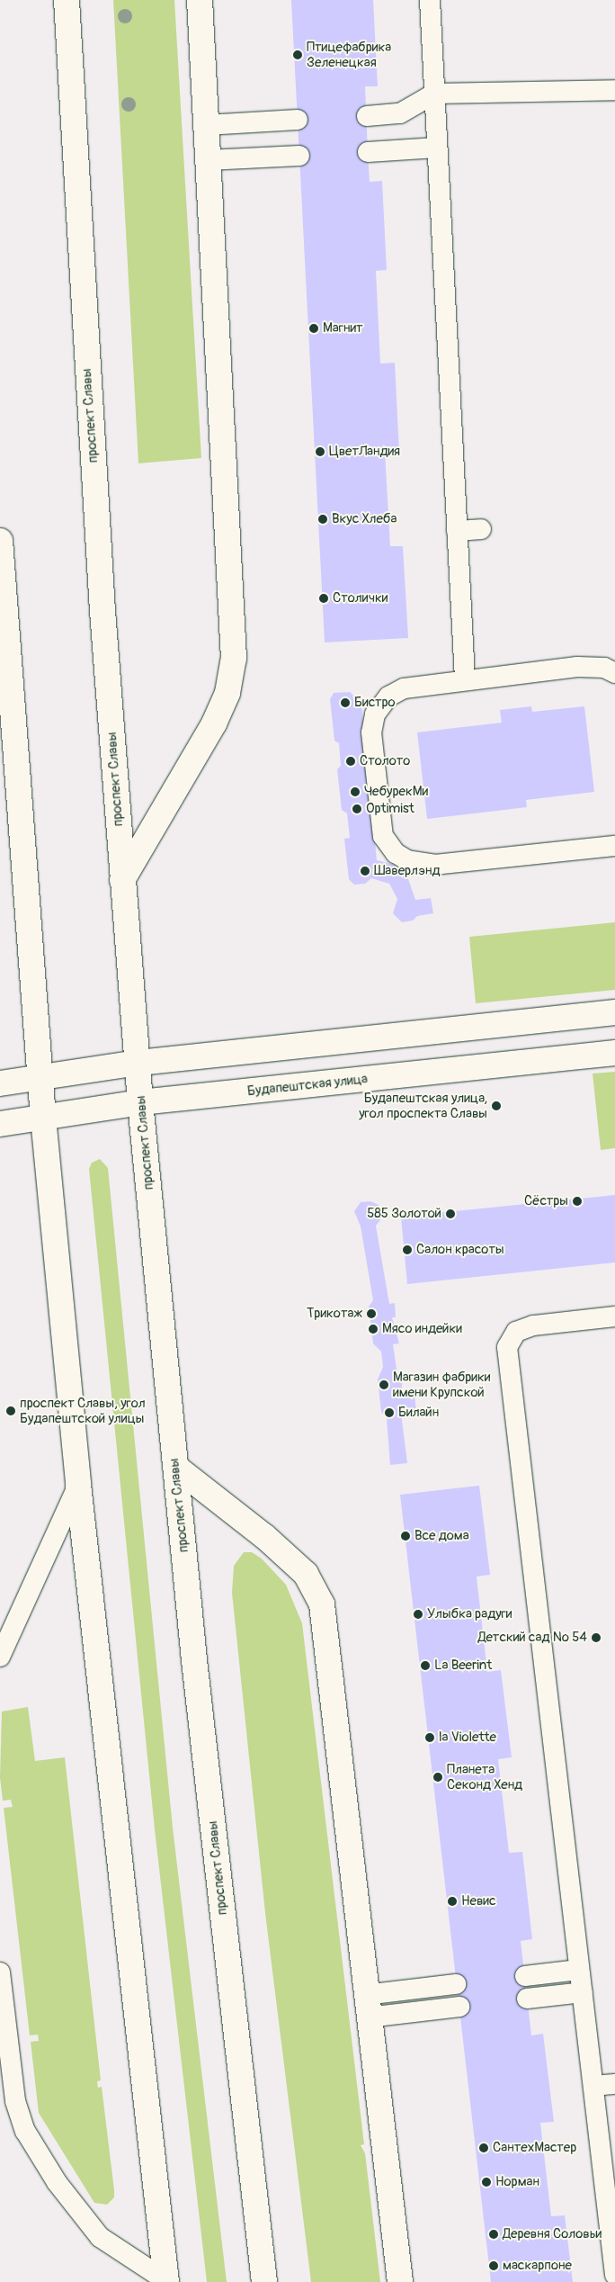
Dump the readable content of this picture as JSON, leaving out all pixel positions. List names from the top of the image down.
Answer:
{
  "streets": {
    "main road": ["проспект Славы", "Будапештская улица"]
  },
  "crossings": [
    ["проспект Славы", "Будапештская улица"]
  ],
  "places": [
    "Птицефабрика Зеленецкая",
    "Магнит",
    "ЦветЛандия",
    "Вкус Хлеба",
    "Столички",
    "Бистро",
    "Столото",
    "ЧебурекМи",
    "Optimist",
    "Шаверлэнд",
    "Будапештская улица, угол проспекта Славы",
    "Сёстры",
    "585 Золотой",
    "Салон красоты",
    "Трикотаж",
    "Мясо индейки",
    "Магазин фабрики имени Крупской",
    "проспект Славы, угол Будапештской улицы",
    "Билайн",
    "Все дома",
    "Улыбка радуги",
    "Детский сад № 54",
    "La Beerint",
    "la Violette",
    "Планета Секонд Хенд",
    "Невис",
    "СантехМастер",
    "Норман",
    "Деревня Соловьи",
    "маскарпоне"
  ]
}
